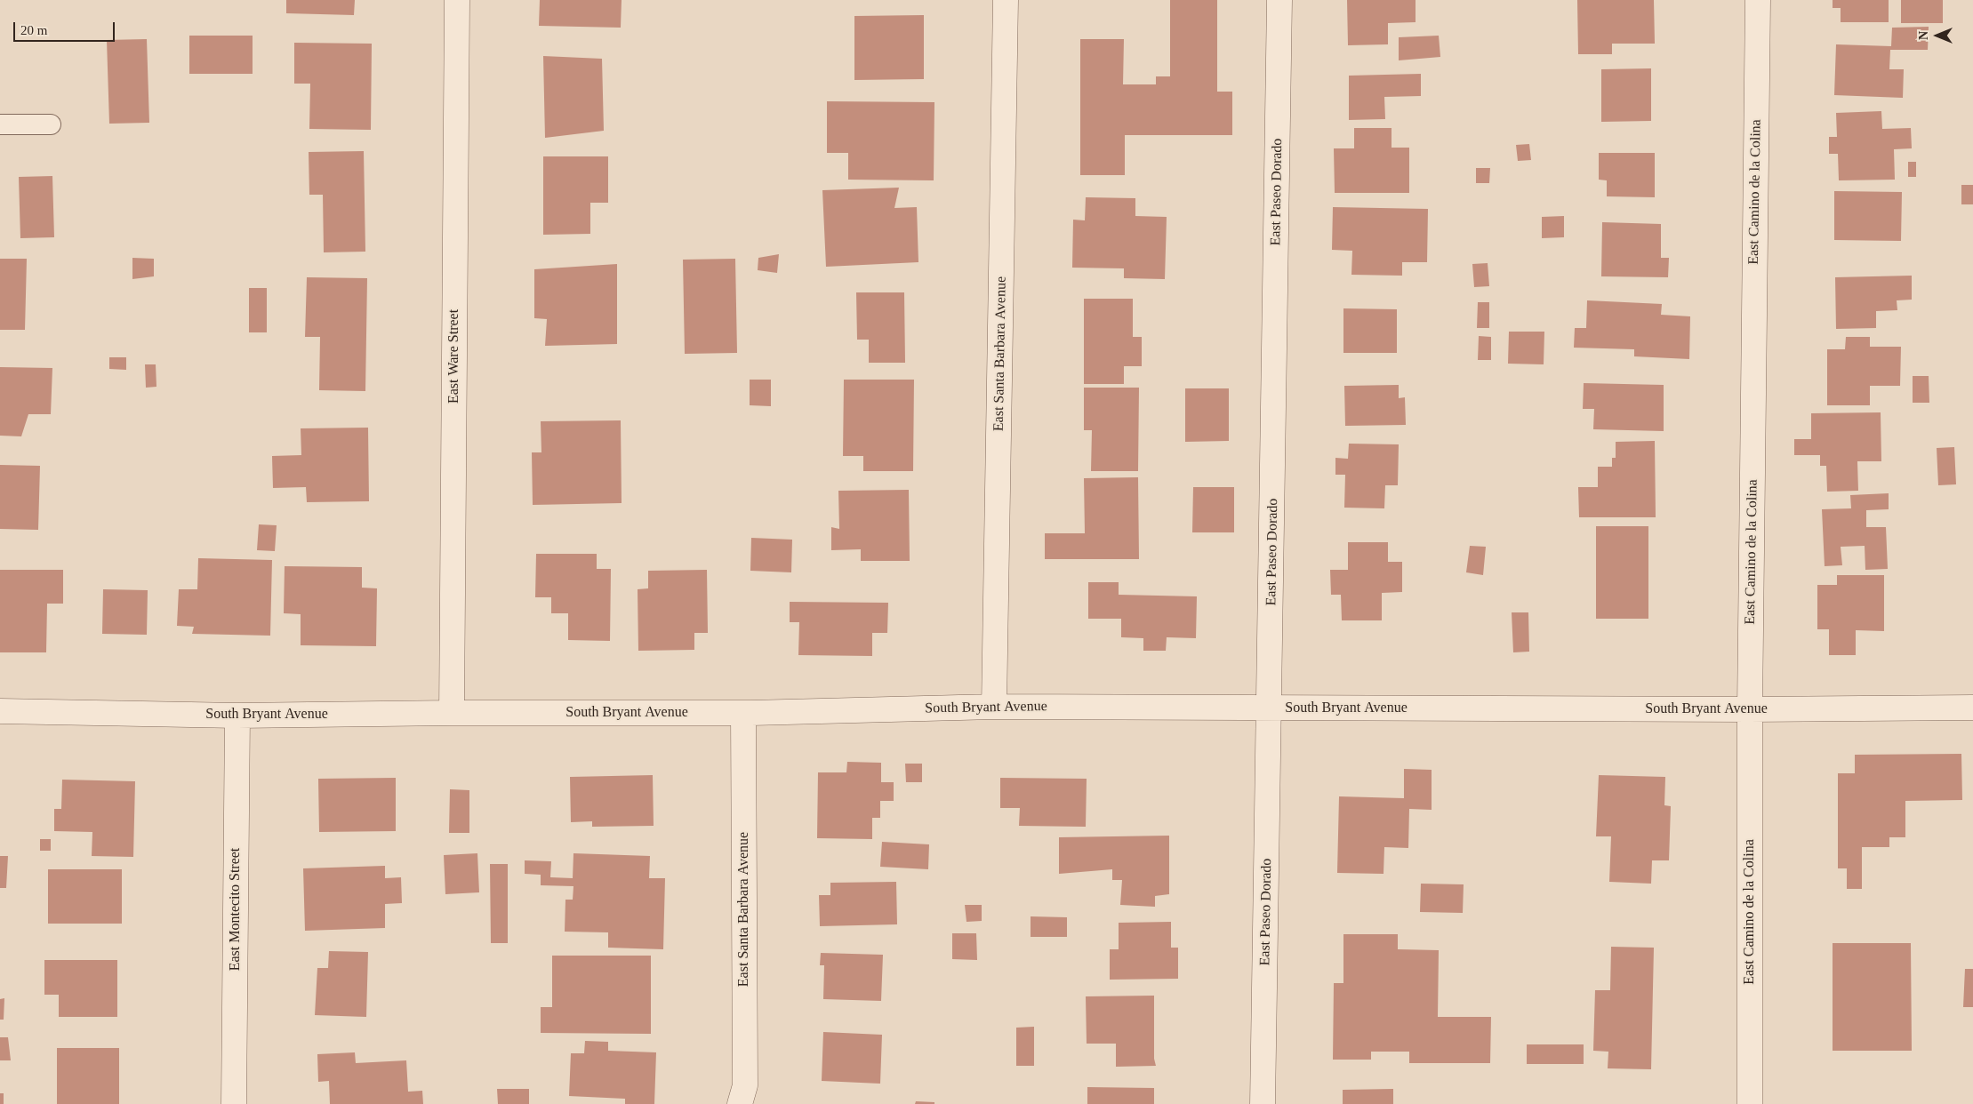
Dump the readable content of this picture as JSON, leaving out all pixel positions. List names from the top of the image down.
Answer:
{
  "streets": {
    "street": [
      "East Paseo Dorado",
      "East Camino de la Colina",
      "East Santa Barbara Avenue",
      "East Ware Street",
      "South Bryant Avenue",
      "East Montecito Street"
    ]
  },
  "crossings": [
    ["East Paseo Dorado", "South Bryant Avenue"],
    ["East Camino de la Colina", "South Bryant Avenue"],
    ["East Santa Barbara Avenue", "South Bryant Avenue"],
    ["East Ware Street", "South Bryant Avenue"],
    ["South Bryant Avenue", "East Montecito Street"]
  ],
  "scale_bar": "20 m",
  "north": "left"
}
